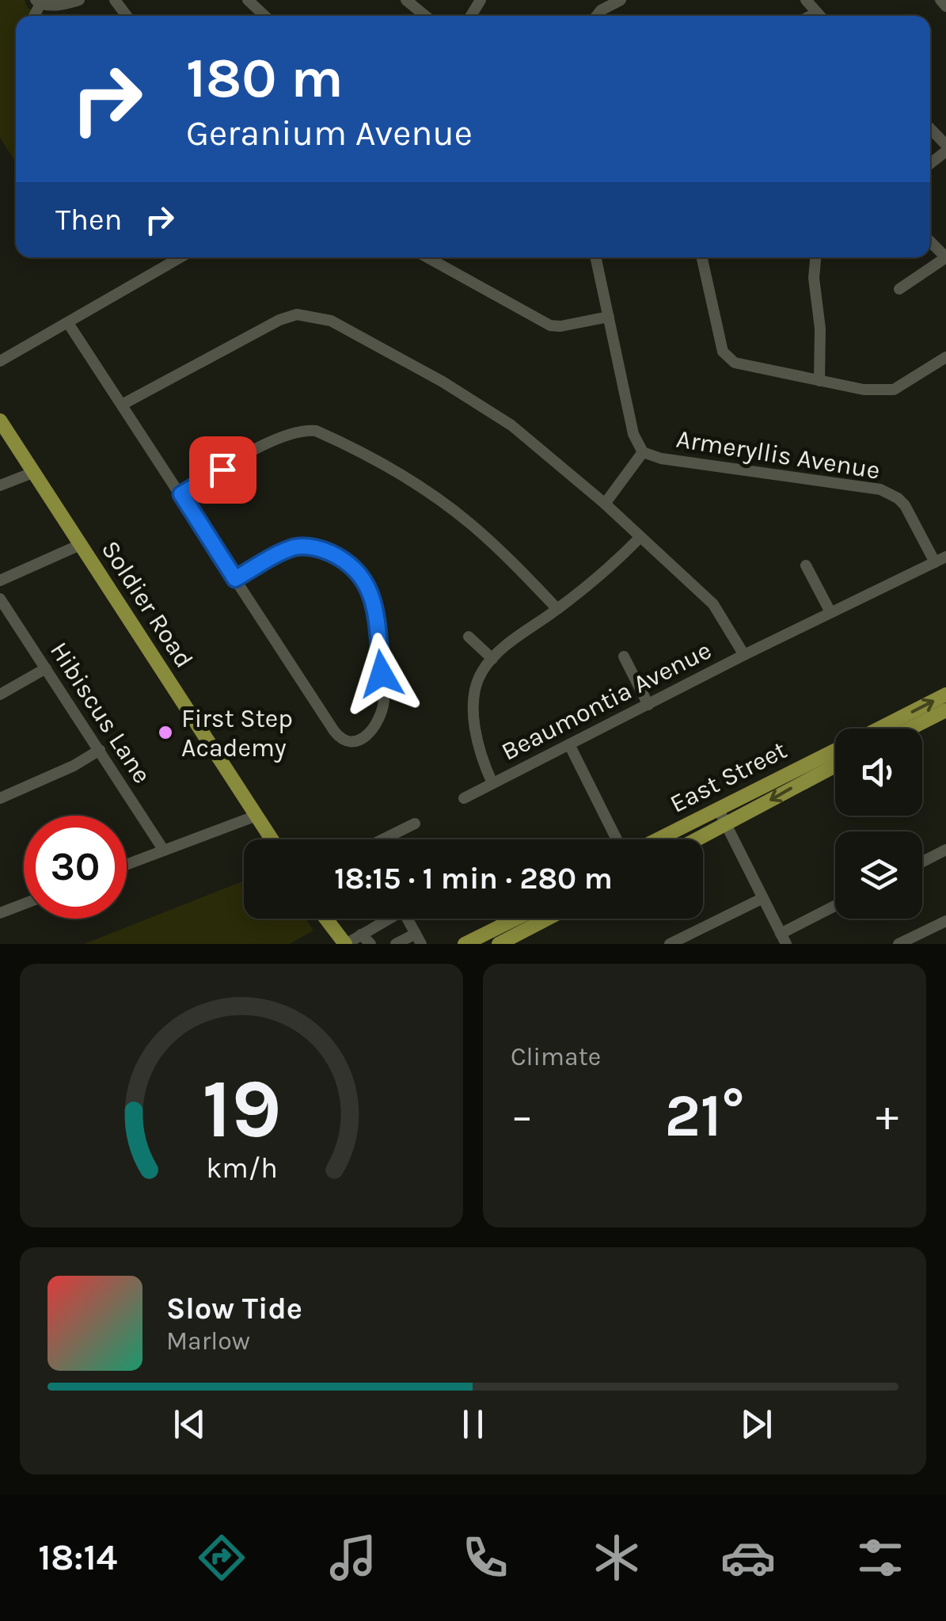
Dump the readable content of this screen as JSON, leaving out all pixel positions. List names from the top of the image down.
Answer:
{
  "streets": {
    "main road": ["Soldier Road", "East Street"],
    "street": ["Armeryllis Avenue", "Beaumontia Avenue", "Hibiscus Lane"]
  },
  "crossings": [
    ["Armeryllis Avenue", "Beaumontia Avenue"]
  ],
  "places": ["First Step Academy"],
  "page": {
    "turn": ["180 m", "Geranium Avenue"],
    "then": "Then",
    "limit": "30",
    "trip": "18:15 · 1 min · 280 m",
    "tile": "Climate",
    "heat": ["−", "21°", "+"],
    "song": ["Slow Tide", "Marlow"],
    "tabs": "18:14",
    "gauge": ["19", "km/h"]
  }
}
